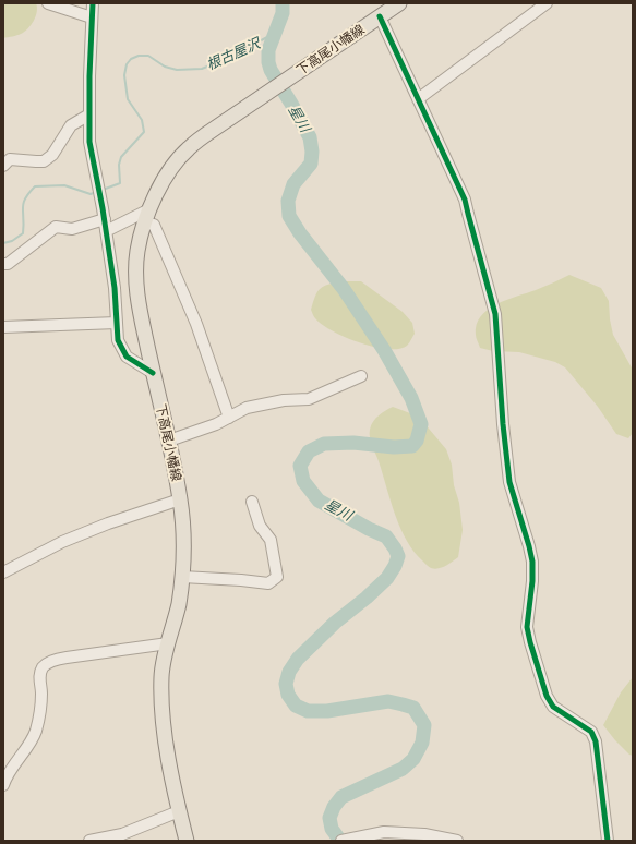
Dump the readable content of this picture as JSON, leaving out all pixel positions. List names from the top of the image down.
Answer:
{
  "streets": {
    "main road": ["下高尾小幡線"]
  },
  "water": ["根古屋沢", "星川"]
}
